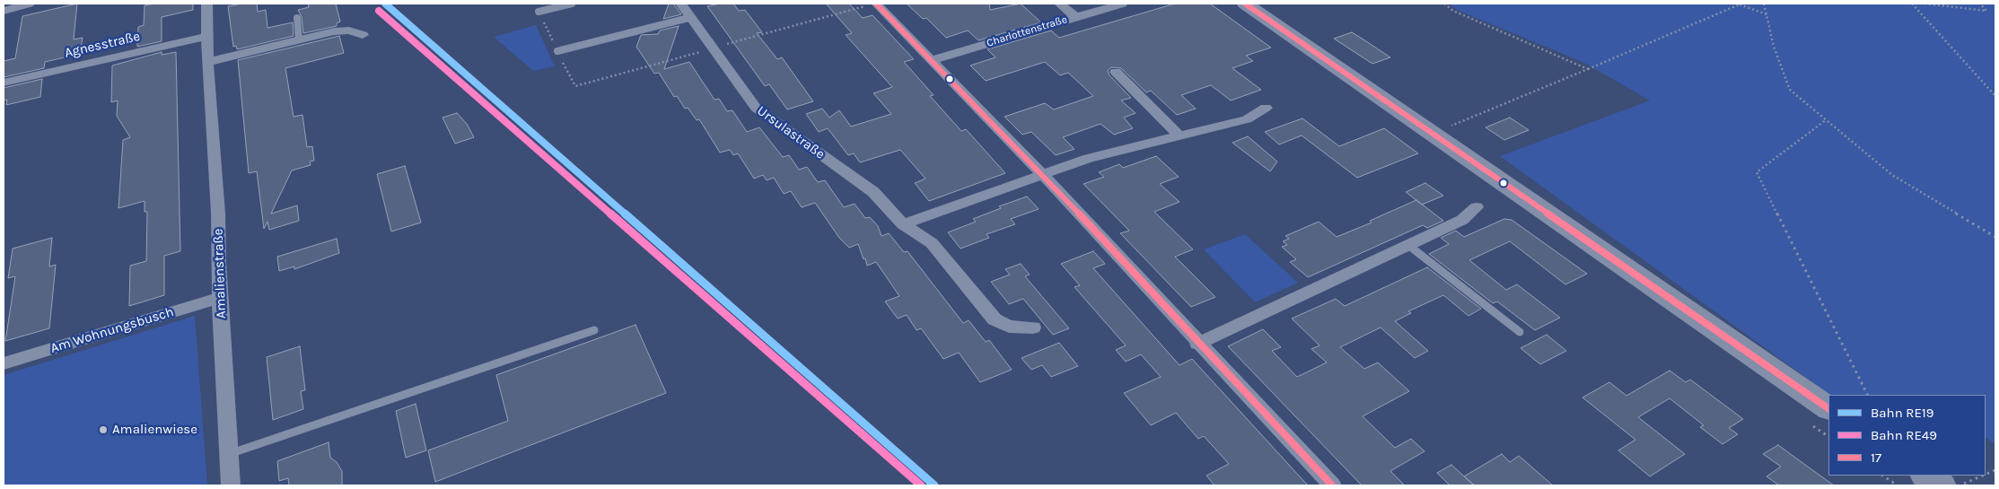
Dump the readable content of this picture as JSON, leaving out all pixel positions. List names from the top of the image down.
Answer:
{
  "streets": {
    "street": [
      "Charlottenstraße",
      "Agnesstraße",
      "Ursulastraße",
      "Amalienstraße",
      "Am Wohnungsbusch"
    ]
  },
  "crossings": [
    ["Agnesstraße", "Amalienstraße"],
    ["Amalienstraße", "Am Wohnungsbusch"]
  ],
  "places": ["Amalienwiese"],
  "lines": ["rail line RE19", "transit line 17", "rail line RE49"],
  "legend": ["Bahn RE19", "Bahn RE49", "17"]
}
